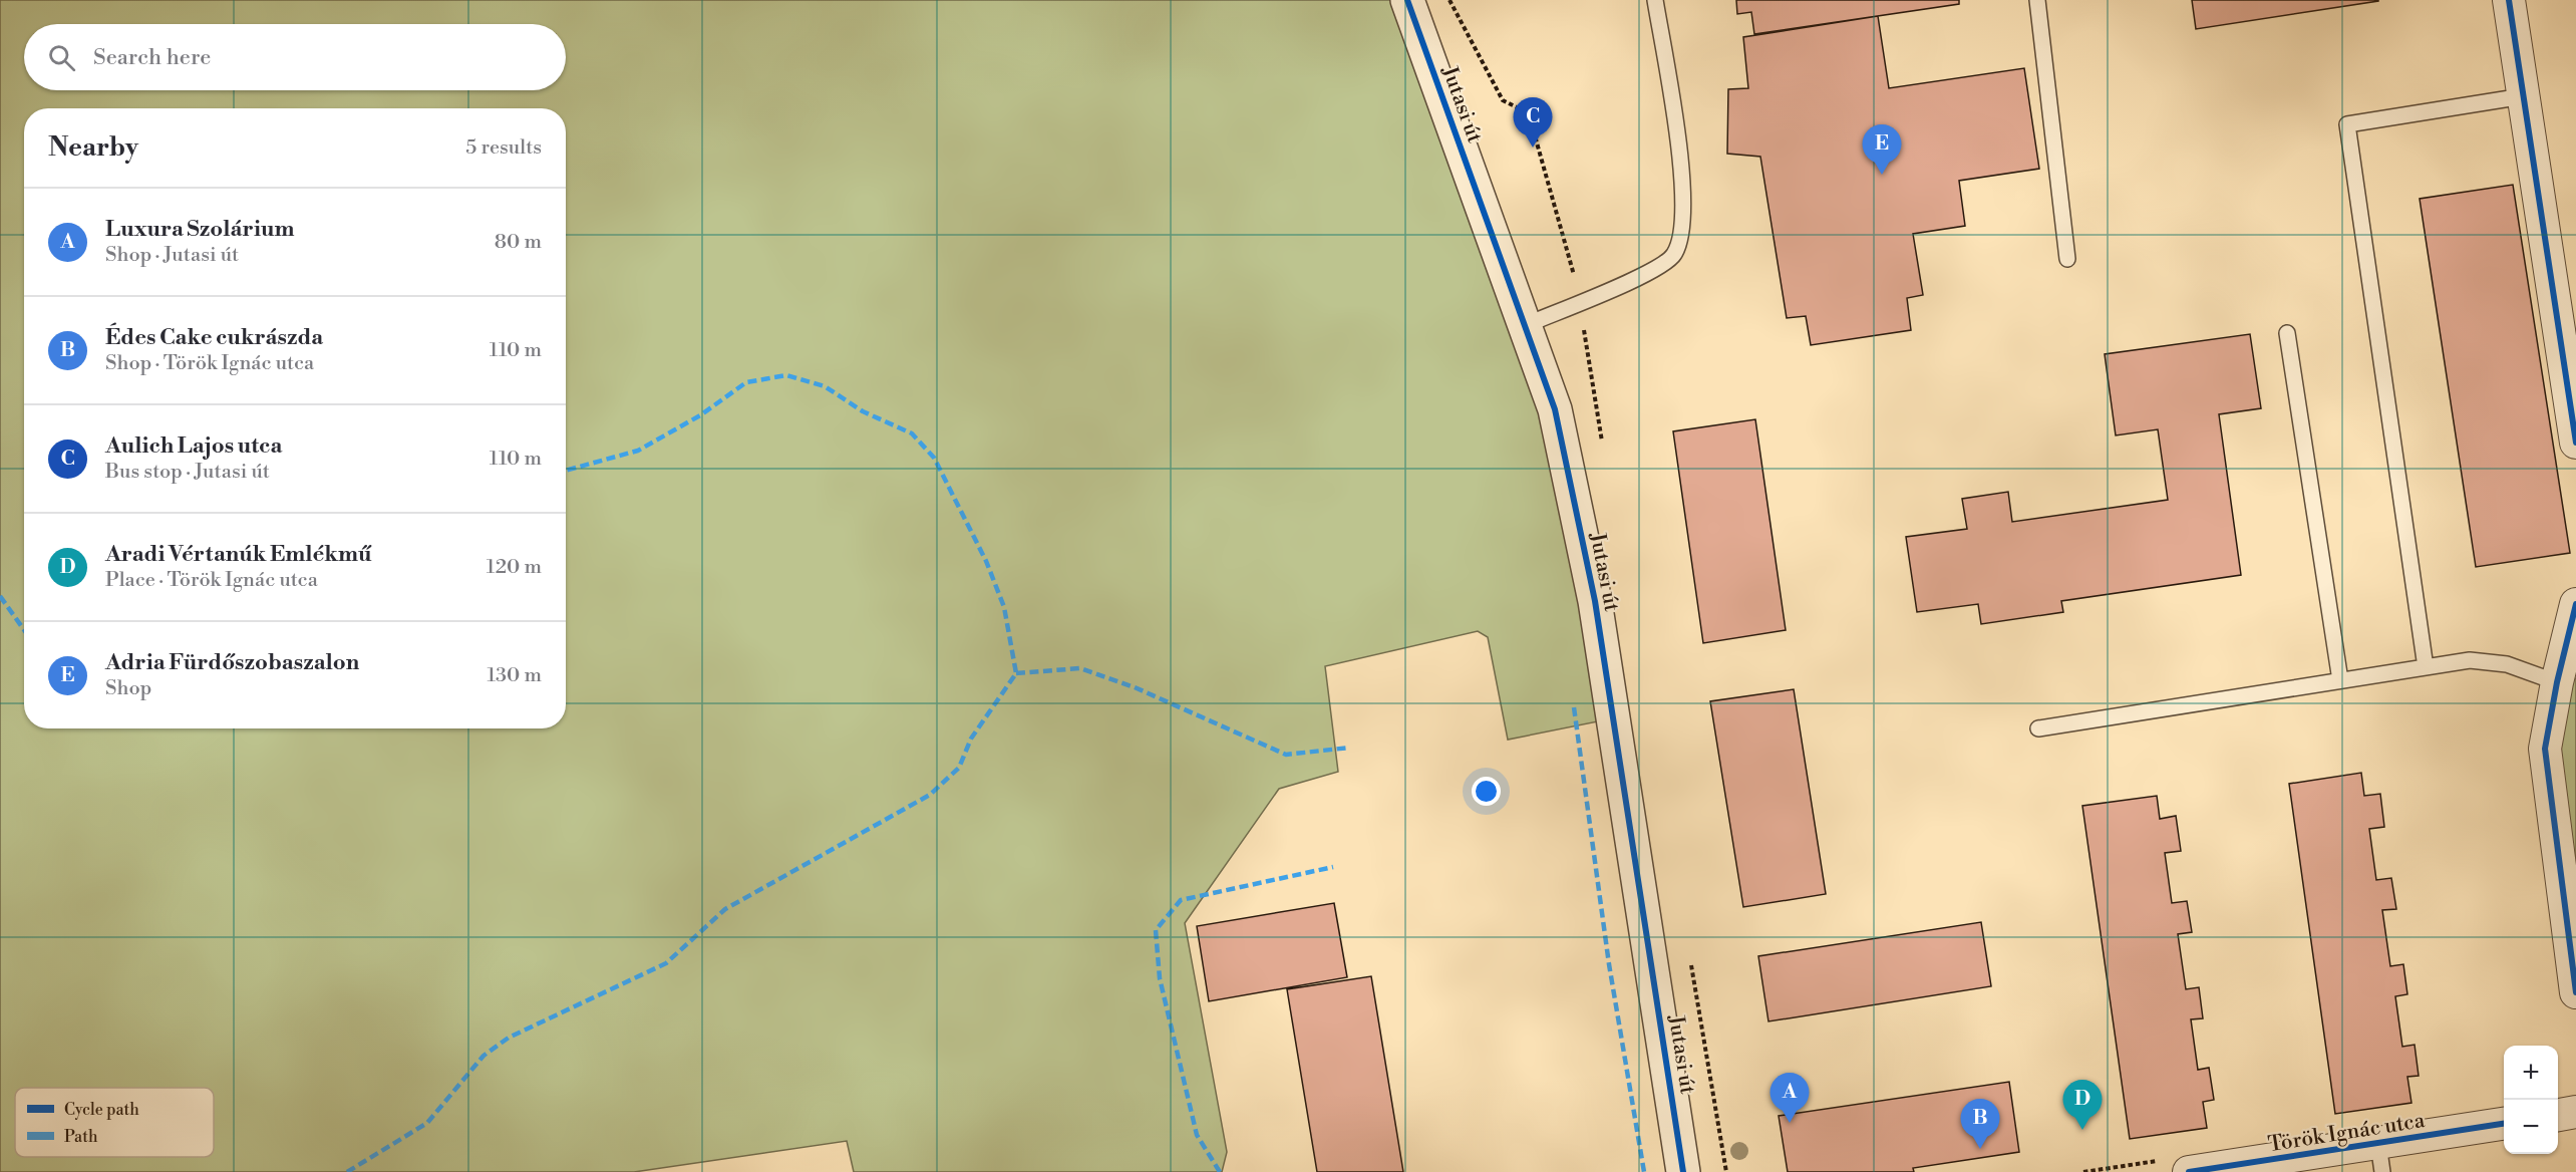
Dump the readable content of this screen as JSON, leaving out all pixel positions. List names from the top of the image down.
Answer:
{
  "streets": {
    "street": ["Jutasi út", "Török Ignác utca"]
  },
  "legend": ["Cycle path", "Path"],
  "page": {
    "search": "Search here",
    "pins": [
      "C",
      "E",
      "A",
      "D",
      "B"
    ],
    "heading": ["Nearby", "5 results"],
    "list": [
      {
        "mark": "A",
        "name": "Luxura Szolárium",
        "note": "Shop · Jutasi út",
        "value": "80 m"
      },
      {
        "mark": "B",
        "name": "Édes Cake cukrászda",
        "note": "Shop · Török Ignác utca",
        "value": "110 m"
      },
      {
        "mark": "C",
        "name": "Aulich Lajos utca",
        "note": "Bus stop · Jutasi út",
        "value": "110 m"
      },
      {
        "mark": "D",
        "name": "Aradi Vértanúk Emlékmű",
        "note": "Place · Török Ignác utca",
        "value": "120 m"
      },
      {
        "mark": "E",
        "name": "Adria Fürdőszobaszalon",
        "note": "Shop",
        "value": "130 m"
      }
    ],
    "map_buttons": ["+", "−"]
  }
}
